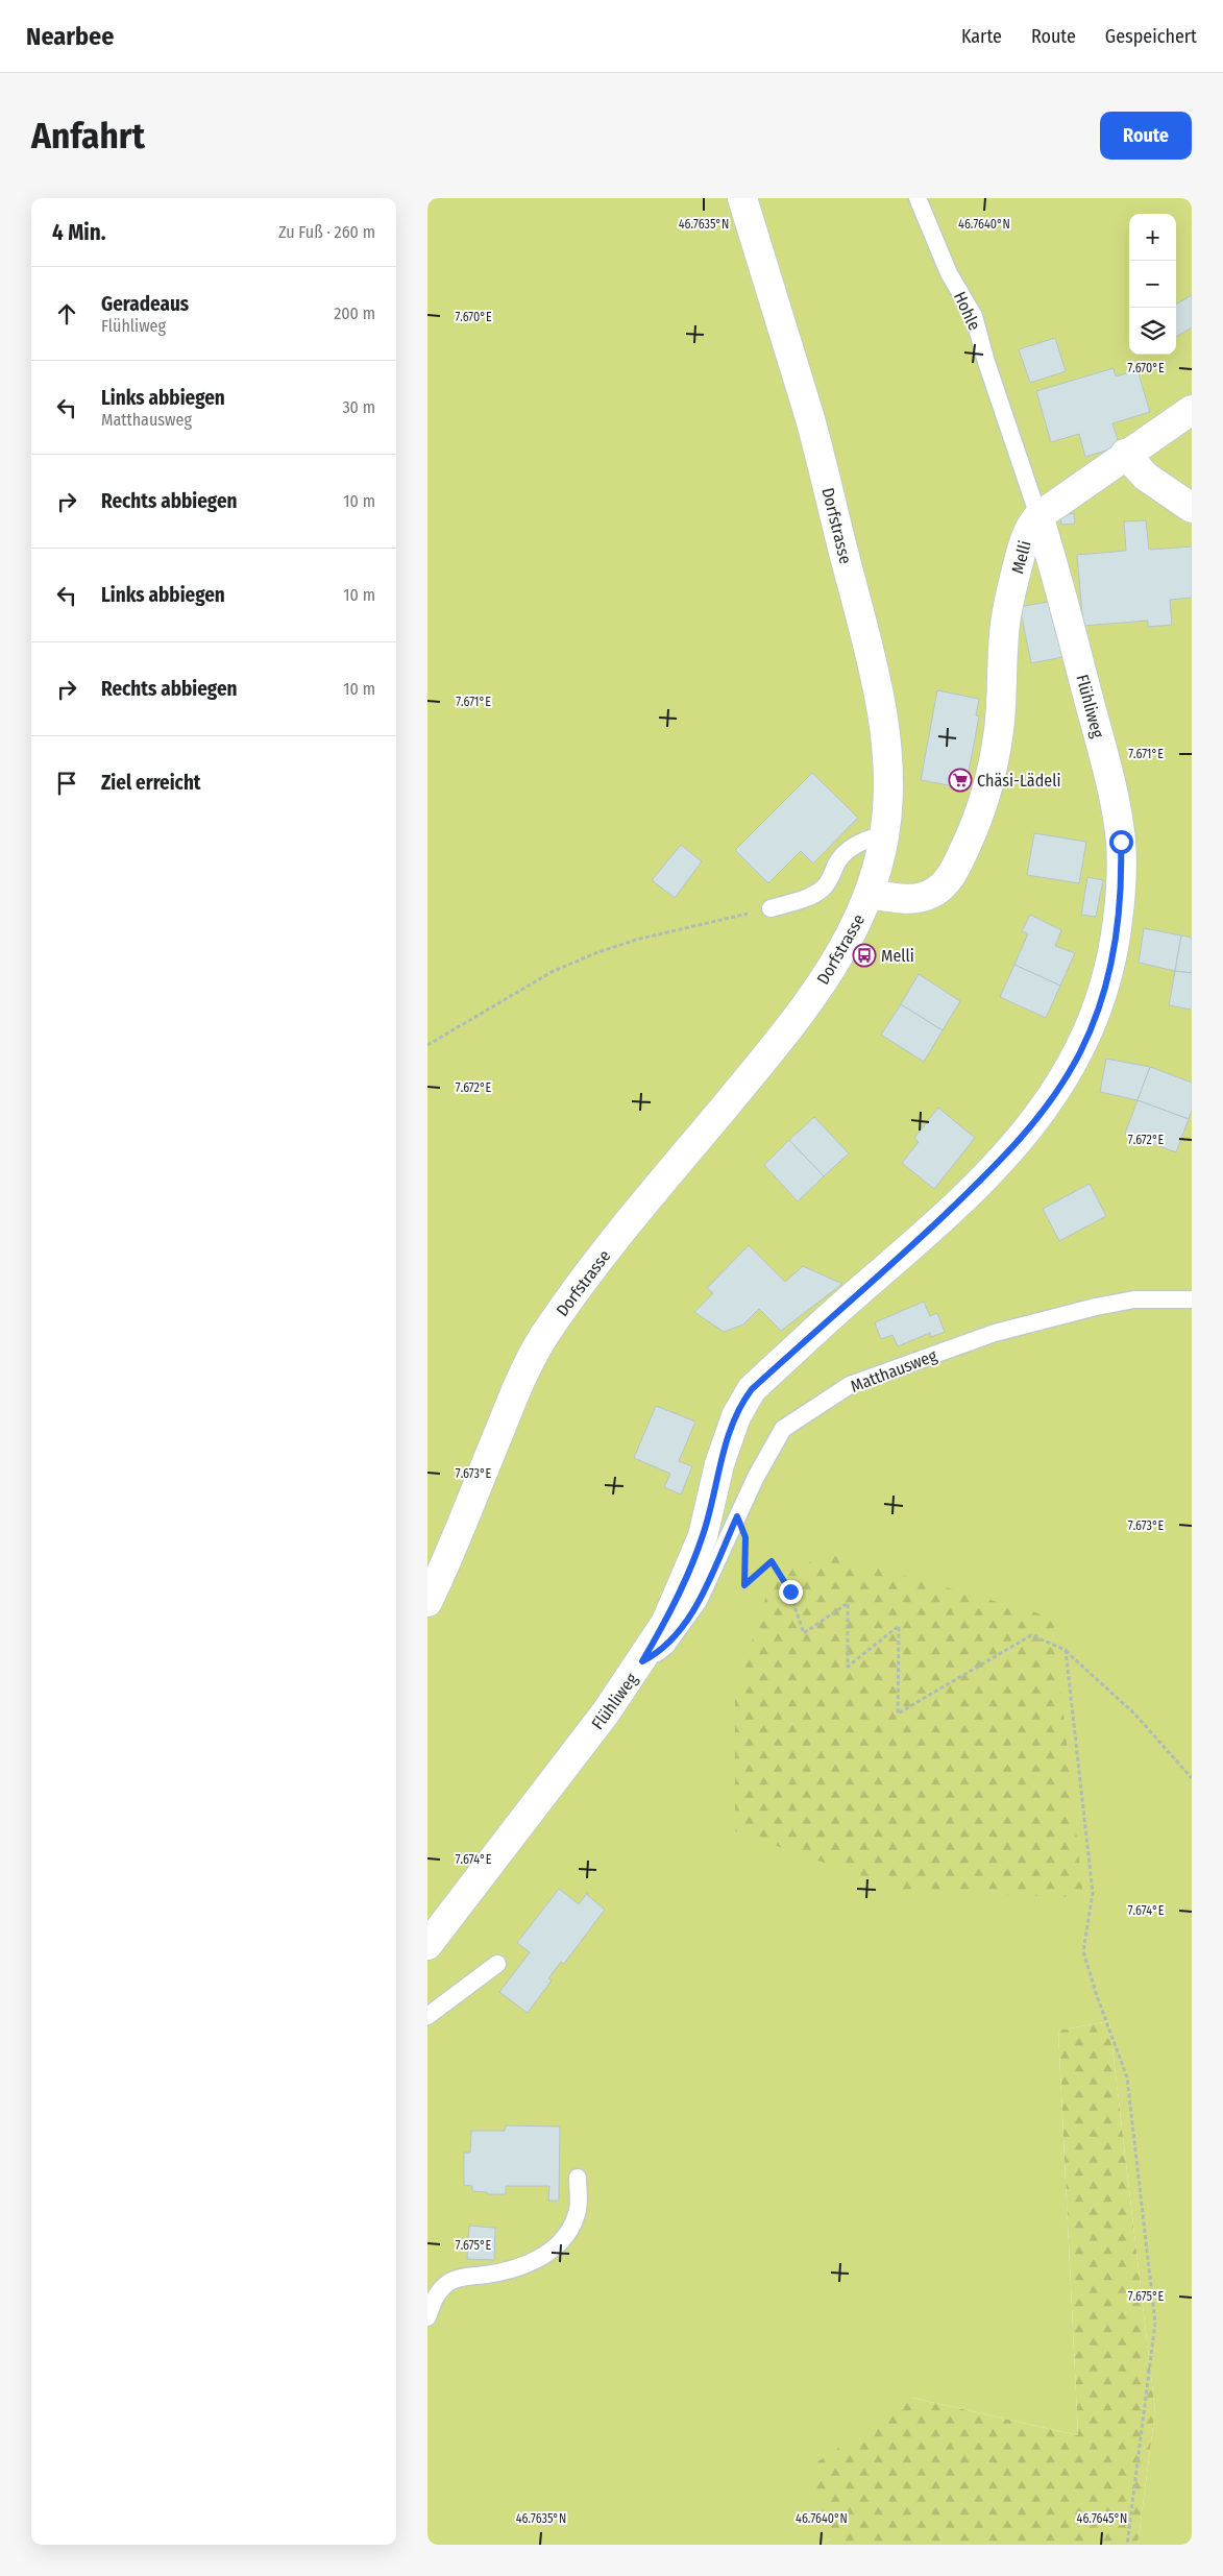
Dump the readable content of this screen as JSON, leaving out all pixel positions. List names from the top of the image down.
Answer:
{
  "streets": {
    "street": ["Dorfstrasse", "Melli", "Flühliweg"],
    "lane": ["Hohle", "Matthausweg"]
  },
  "crossings": [
    ["Hohle", "Melli"],
    ["Hohle", "Flühliweg"],
    ["Dorfstrasse", "Melli"],
    ["Melli", "Flühliweg"],
    ["Flühliweg", "Matthausweg"]
  ],
  "places": {
    "supermarket": ["Chäsi-Lädeli"],
    "bus stop": ["Melli"]
  },
  "page": {
    "header": "Nearbee",
    "nav": ["Karte", "Route", "Gespeichert"],
    "buttons": "Route",
    "title": "Anfahrt",
    "heading": ["4 Min.", "Zu Fuß · 260 m"],
    "map_buttons": ["+", "−"],
    "list": [
      ["Geradeaus", "Flühliweg", "200 m"],
      ["Links abbiegen", "Matthausweg", "30 m"],
      ["Rechts abbiegen", "10 m"],
      ["Links abbiegen", "10 m"],
      ["Rechts abbiegen", "10 m"],
      "Ziel erreicht"
    ]
  },
  "coordinates": [
    "46.7635°N",
    "46.7640°N",
    "7.670°E",
    "7.671°E",
    "7.672°E",
    "7.673°E",
    "7.674°E",
    "7.675°E",
    "46.7645°N"
  ]
}
